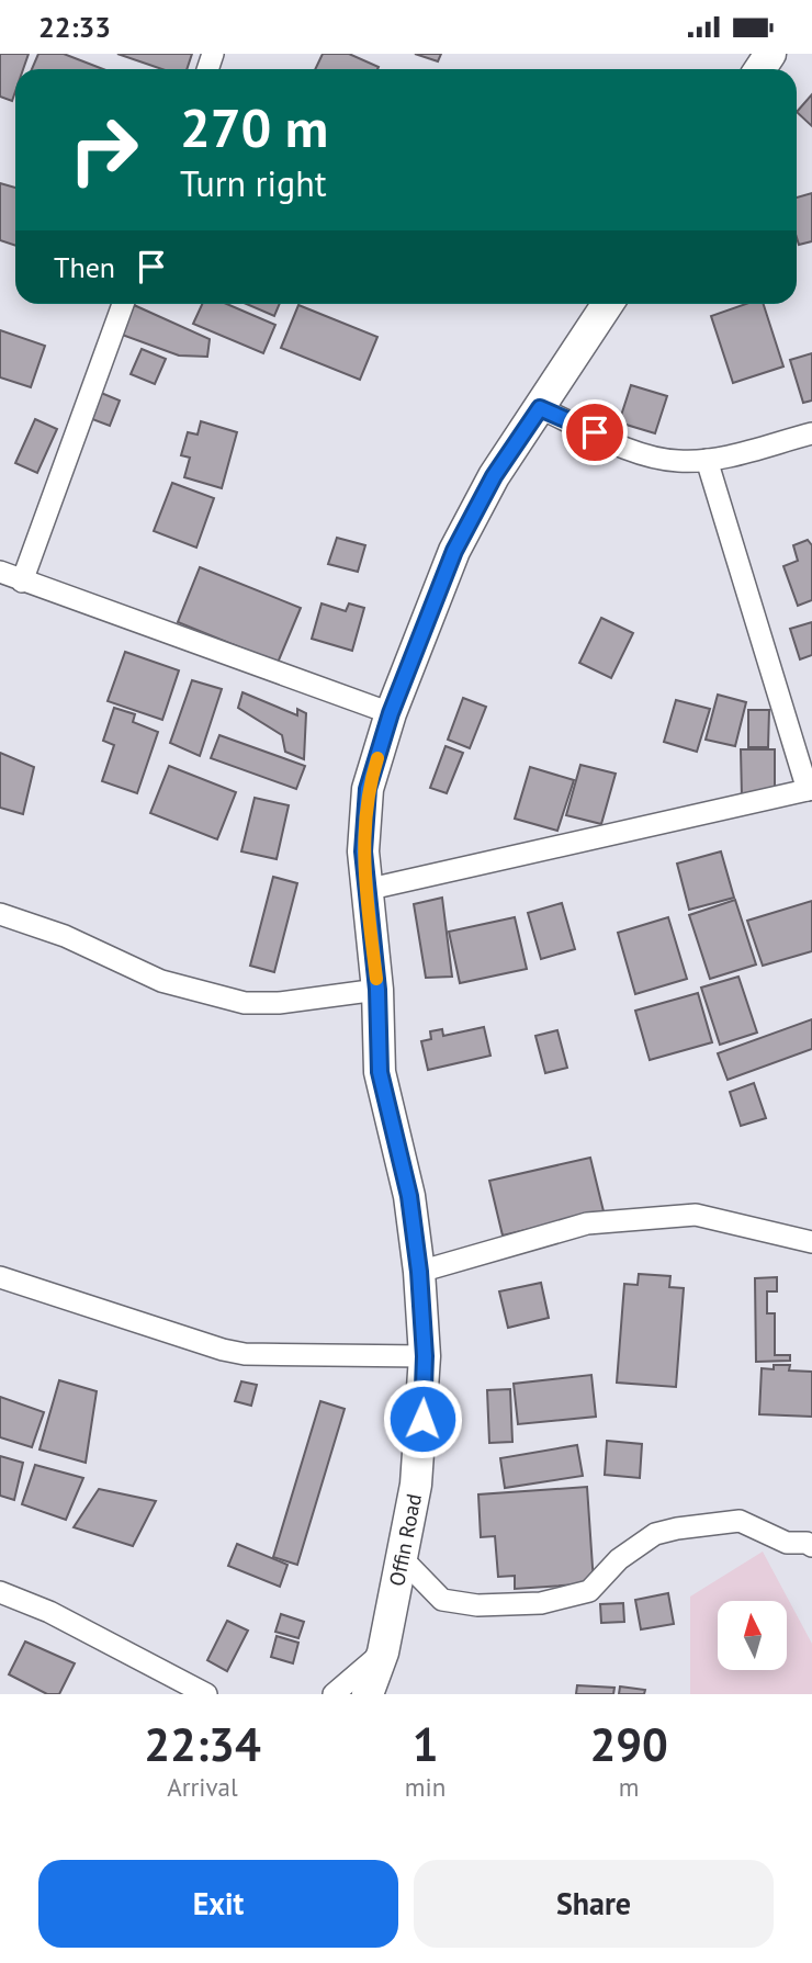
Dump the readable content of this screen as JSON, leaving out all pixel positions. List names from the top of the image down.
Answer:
{
  "streets": {
    "street": ["Offin Road"]
  },
  "north": "top",
  "page": {
    "status": "22:33",
    "turn": ["270 m", "Turn right"],
    "then": "Then",
    "eta": [
      "22:34",
      "Arrival",
      "1",
      "min",
      "290",
      "m"
    ],
    "buttons": ["Exit", "Share"]
  }
}
